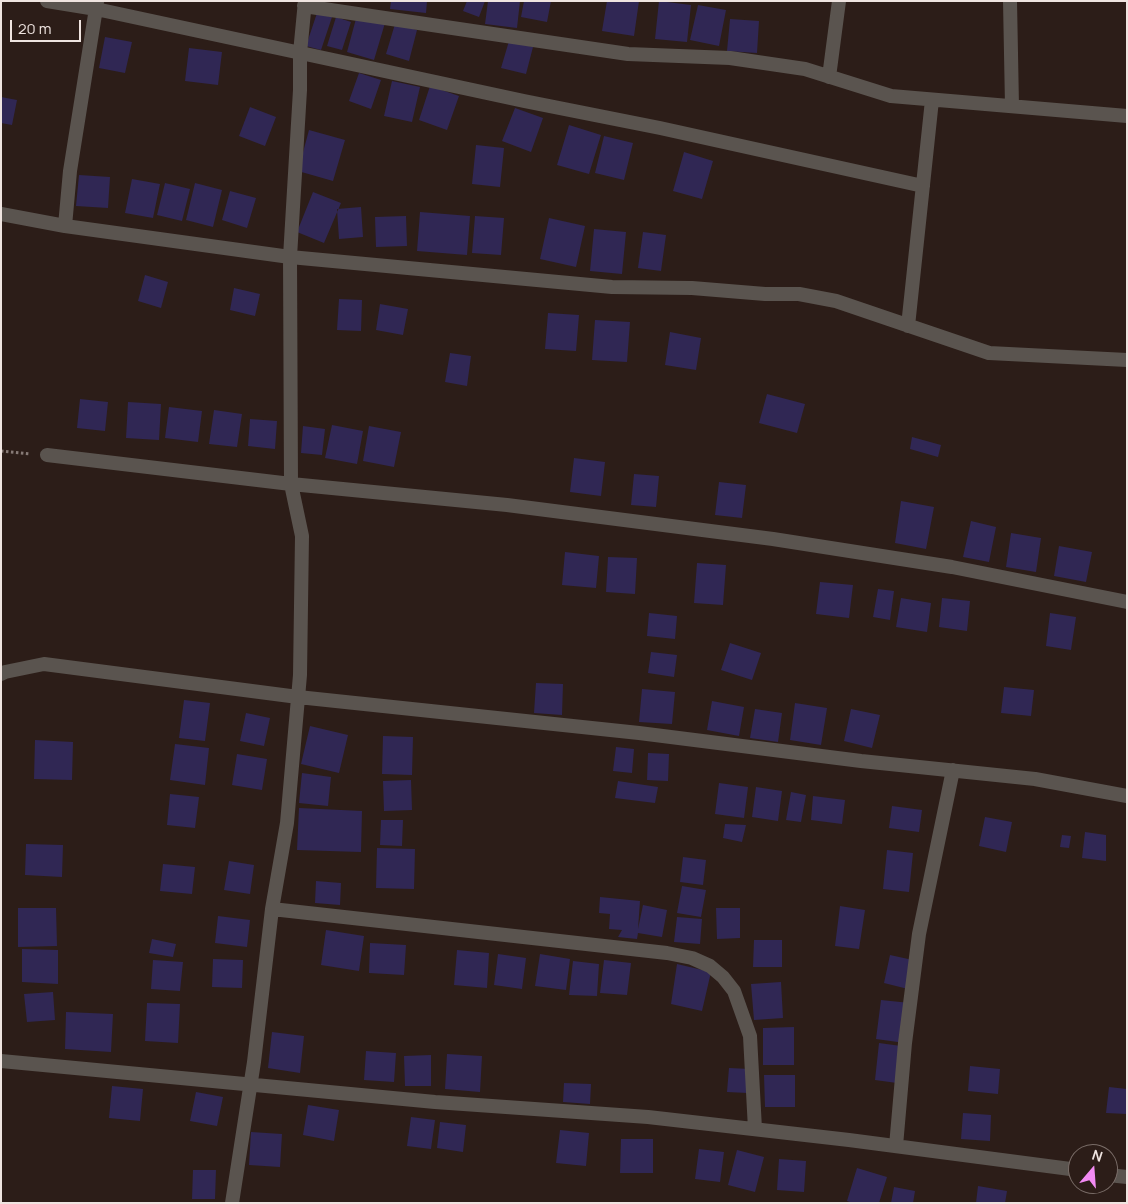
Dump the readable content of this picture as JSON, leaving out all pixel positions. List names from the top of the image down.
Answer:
{
  "scale_bar": "20 m",
  "north": "top"
}
